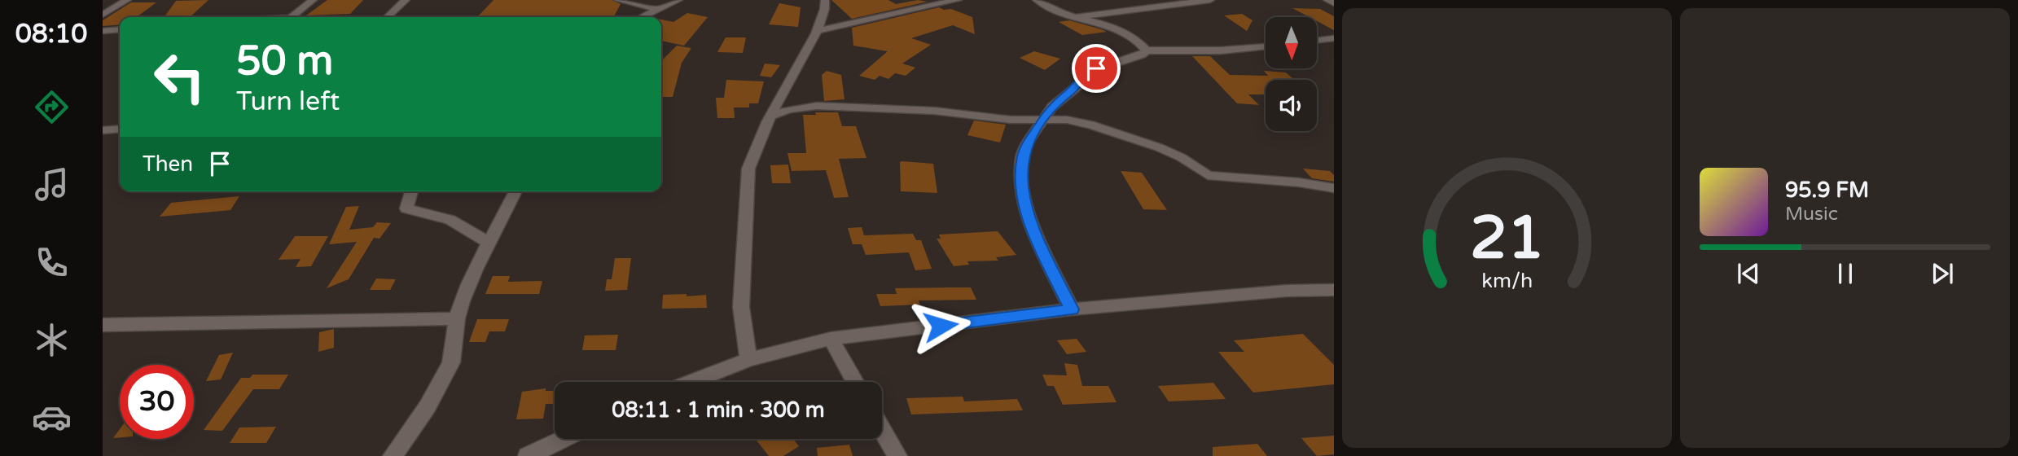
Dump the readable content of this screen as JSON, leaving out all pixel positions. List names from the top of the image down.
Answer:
{
  "north": "bottom",
  "page": {
    "tabs": "08:10",
    "turn": ["50 m", "Turn left"],
    "then": "Then",
    "song": ["95.9 FM", "Music"],
    "limit": "30",
    "trip": "08:11 · 1 min · 300 m",
    "gauge": ["21", "km/h"]
  }
}
